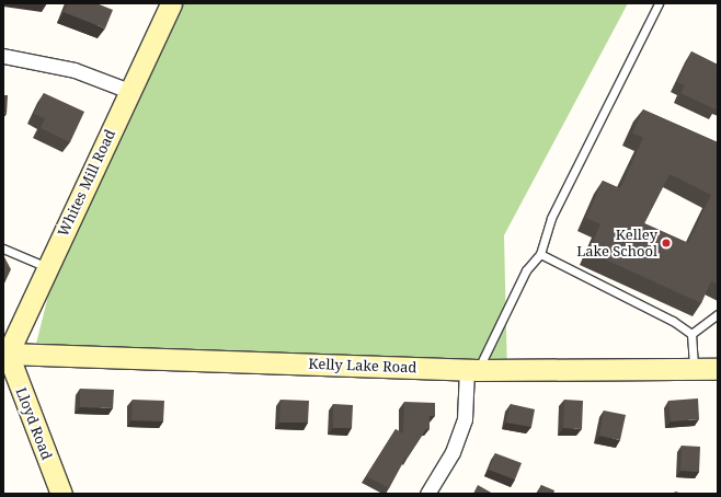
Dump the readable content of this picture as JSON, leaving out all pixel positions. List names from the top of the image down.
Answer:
{
  "streets": {
    "street": ["Whites Mill Road", "Kelly Lake Road", "Lloyd Road"]
  },
  "crossings": [
    ["Whites Mill Road", "Kelly Lake Road"],
    ["Whites Mill Road", "Lloyd Road"],
    ["Kelly Lake Road", "Lloyd Road"]
  ],
  "places": ["Kelley Lake School"]
}
